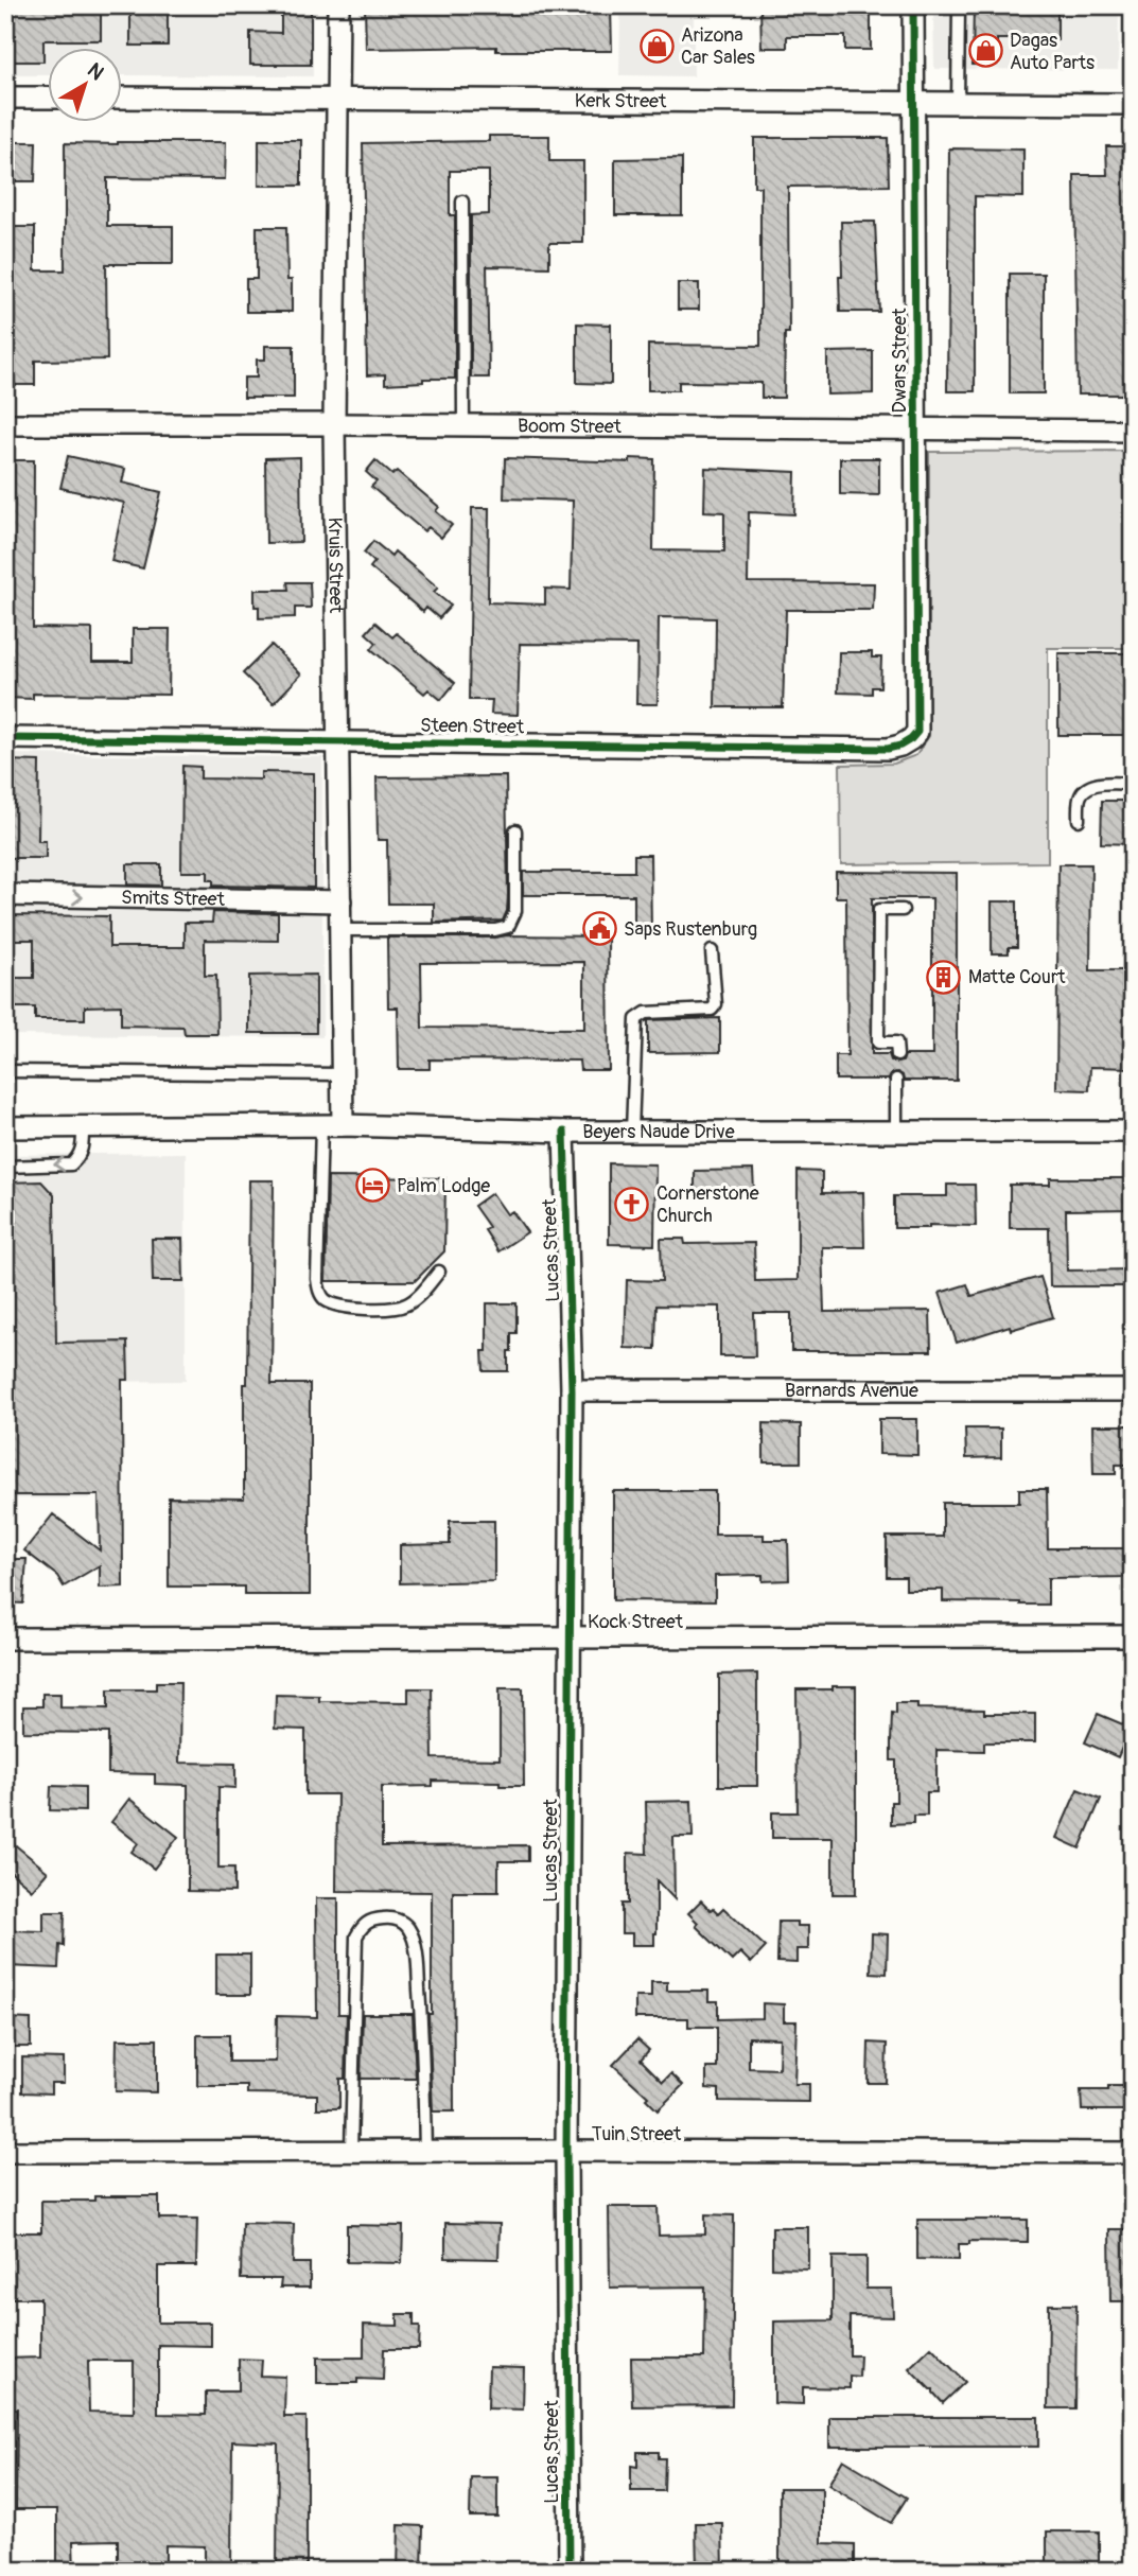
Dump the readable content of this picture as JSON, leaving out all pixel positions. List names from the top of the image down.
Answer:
{
  "streets": {
    "street": [
      "Kerk Street",
      "Dwars Street",
      "Boom Street",
      "Kruis Street",
      "Steen Street",
      "Smits Street",
      "Beyers Naude Drive",
      "Lucas Street",
      "Barnards Avenue",
      "Kock Street",
      "Tuin Street"
    ]
  },
  "crossings": [
    ["Kerk Street", "Dwars Street"],
    ["Kerk Street", "Kruis Street"],
    ["Dwars Street", "Boom Street"],
    ["Dwars Street", "Steen Street"],
    ["Boom Street", "Kruis Street"],
    ["Kruis Street", "Steen Street"],
    ["Kruis Street", "Smits Street"],
    ["Kruis Street", "Beyers Naude Drive"],
    ["Beyers Naude Drive", "Lucas Street"],
    ["Lucas Street", "Barnards Avenue"],
    ["Lucas Street", "Kock Street"],
    ["Lucas Street", "Tuin Street"]
  ],
  "one_way": ["Smits Street"],
  "places": {
    "shop": ["Arizona Car Sales", "Dagas Auto Parts"],
    "public building": ["Saps Rustenburg"],
    "building": ["Matte Court"],
    "hotel": ["Palm Lodge"],
    "church": ["Cornerstone Church"]
  },
  "north": "top right"
}
